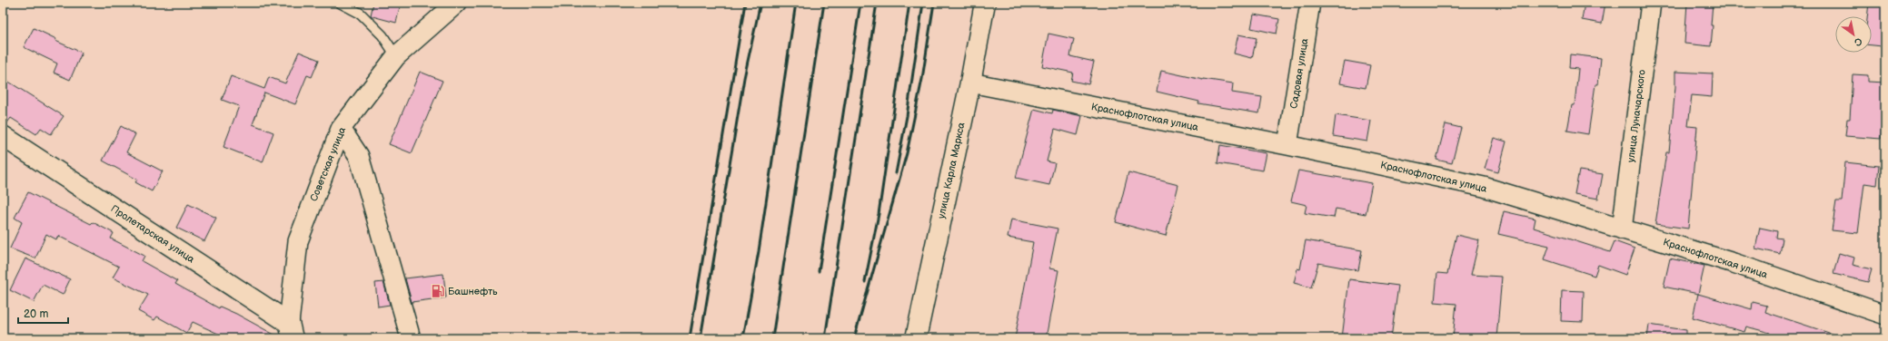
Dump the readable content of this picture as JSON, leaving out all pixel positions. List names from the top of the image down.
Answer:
{
  "streets": {
    "street": [
      "Садовая улица",
      "улица Луначарского",
      "Краснофлотская улица",
      "Советская улица",
      "улица Карла Маркса",
      "Пролетарская улица"
    ]
  },
  "crossings": [
    ["Садовая улица", "Краснофлотская улица"],
    ["улица Луначарского", "Краснофлотская улица"],
    ["Краснофлотская улица", "улица Карла Маркса"],
    ["Советская улица", "Пролетарская улица"]
  ],
  "places": {
    "fuel station": ["Башнефть"]
  },
  "scale_bar": "20 m",
  "north": "bottom right"
}
